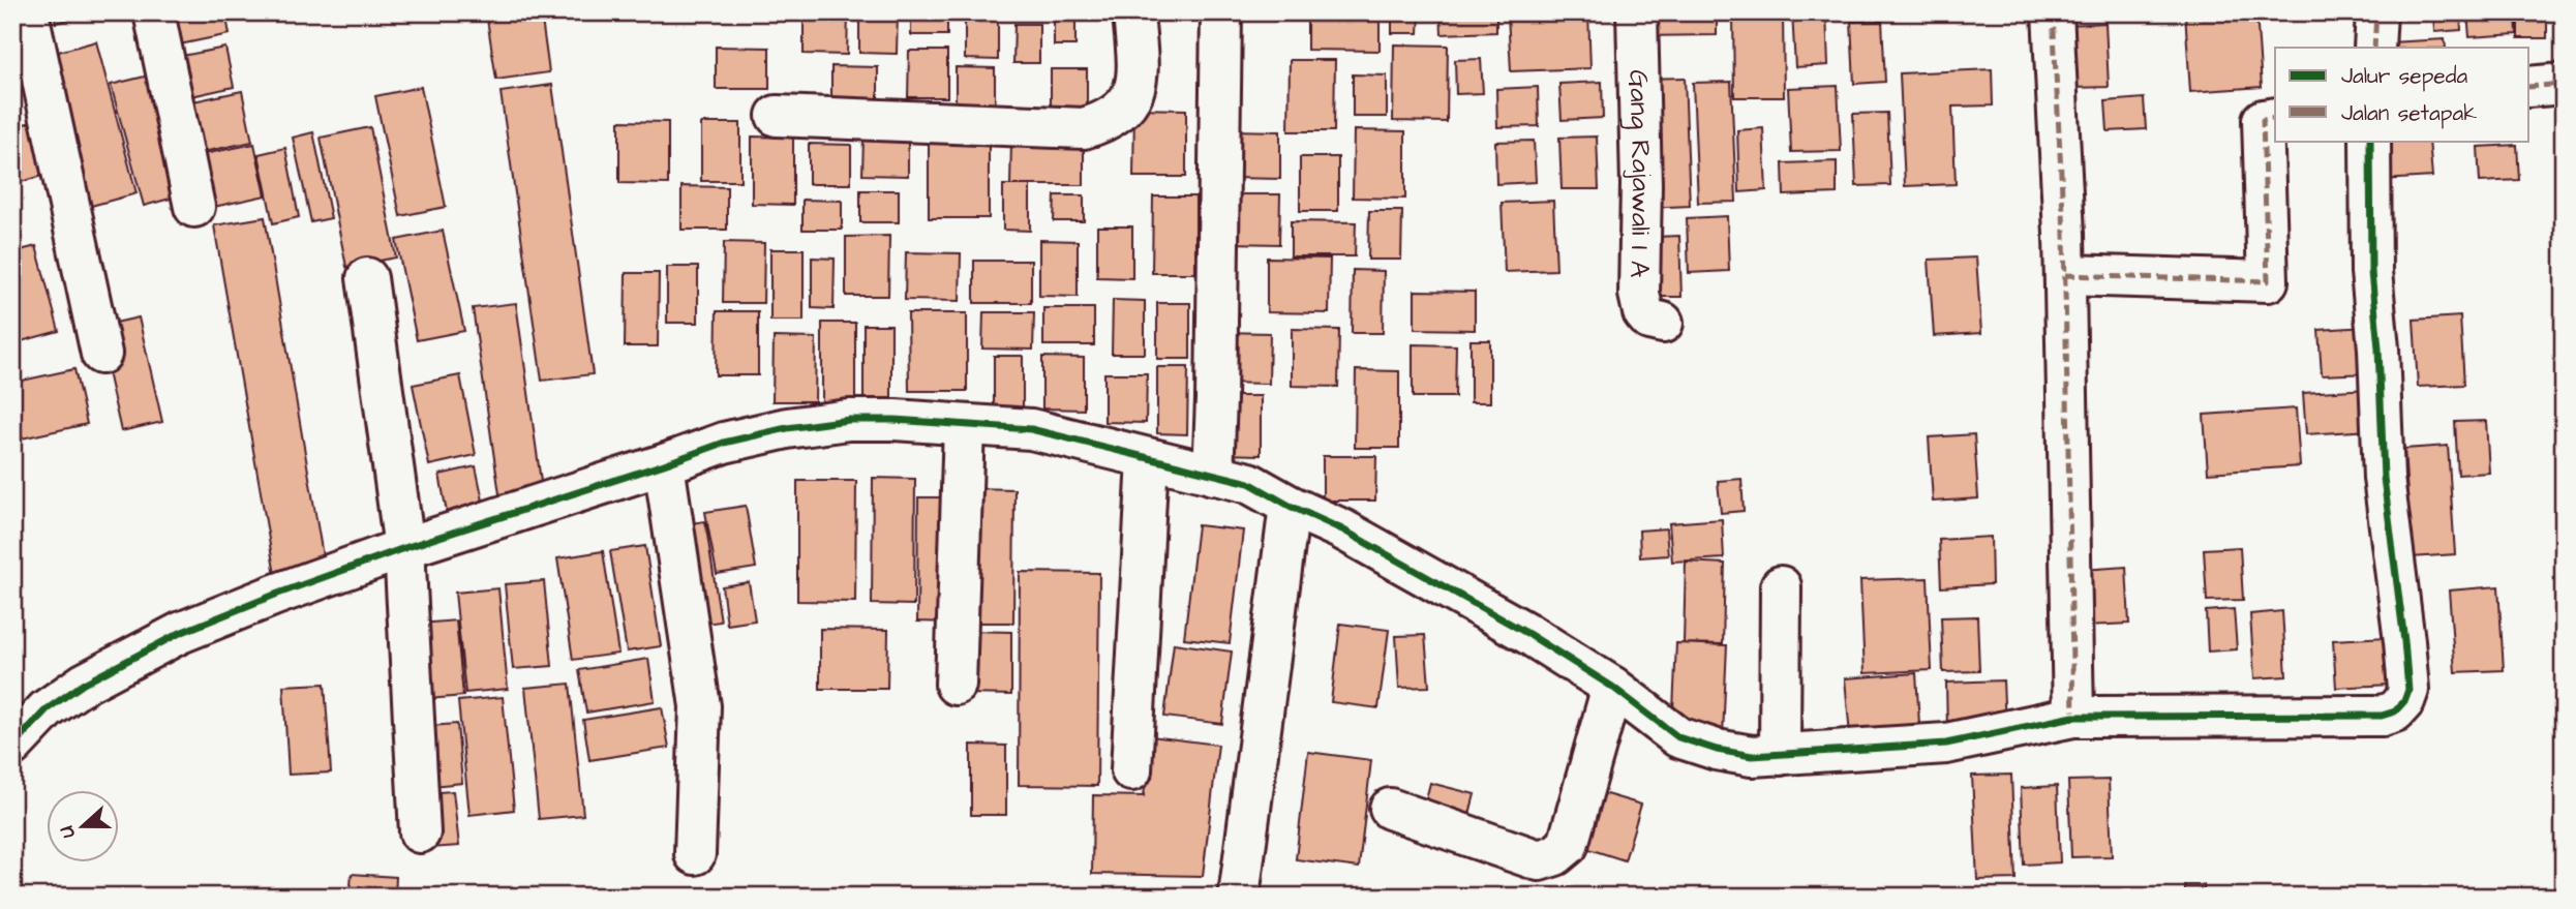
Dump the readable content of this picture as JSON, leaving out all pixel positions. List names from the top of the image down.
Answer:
{
  "streets": {
    "street": ["Gang Rajawali I A"]
  },
  "legend": ["Jalur sepeda", "Jalan setapak"],
  "north": "left"
}
